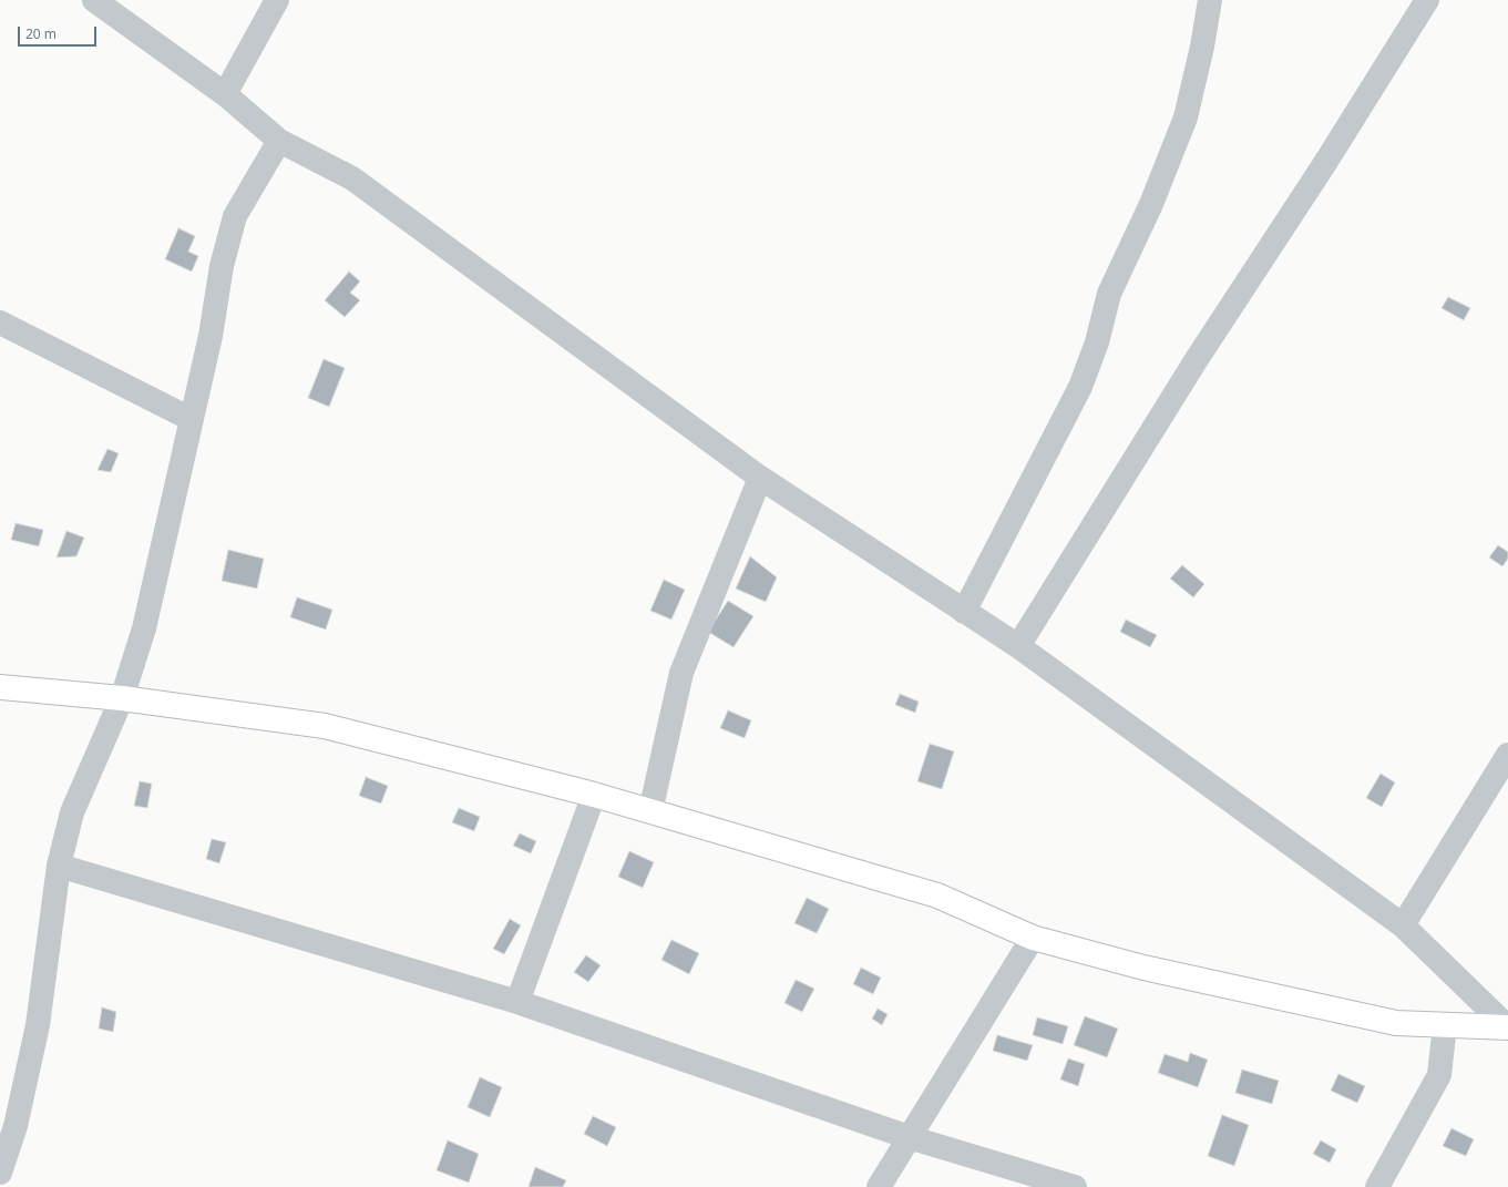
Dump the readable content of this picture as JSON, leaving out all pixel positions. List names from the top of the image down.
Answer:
{
  "scale_bar": "20 m"
}
